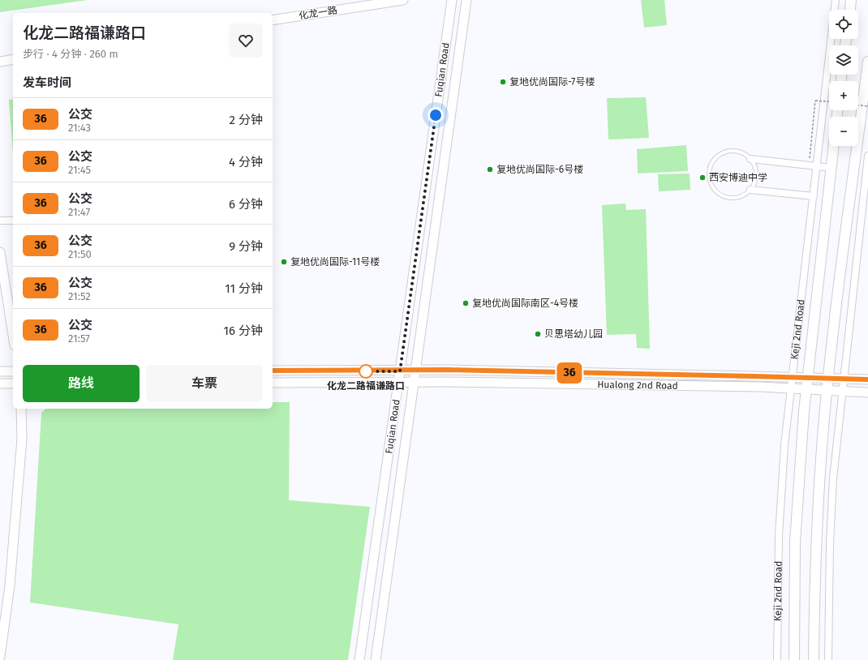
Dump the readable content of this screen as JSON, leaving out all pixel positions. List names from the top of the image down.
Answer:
{
  "streets": {
    "main road": ["Keji 2nd Road"],
    "street": ["化龙一路", "Fuqian Road", "Hualong 2nd Road"]
  },
  "crossings": [
    ["Fuqian Road", "Hualong 2nd Road"],
    ["Keji 2nd Road", "Hualong 2nd Road"]
  ],
  "places": [
    "复地优尚国际-7号楼",
    "复地优尚国际-6号楼",
    "西安博迪中学",
    "复地优尚国际-11号楼",
    "复地优尚国际南区-4号楼",
    "贝思塔幼儿园",
    "化龙二路福谦路口"
  ],
  "lines": ["bus line 36"],
  "page": {
    "on_map": "36",
    "map_buttons": ["+", "−"],
    "heading": [
      ["化龙二路福谦路口", "步行 · 4 分钟 · 260 m"],
      "发车时间"
    ],
    "list": [
      {
        "mark": "36",
        "name": "公交",
        "note": "21:43",
        "value": "2 分钟"
      },
      {
        "mark": "36",
        "name": "公交",
        "note": "21:45",
        "value": "4 分钟"
      },
      {
        "mark": "36",
        "name": "公交",
        "note": "21:47",
        "value": "6 分钟"
      },
      {
        "mark": "36",
        "name": "公交",
        "note": "21:50",
        "value": "9 分钟"
      },
      {
        "mark": "36",
        "name": "公交",
        "note": "21:52",
        "value": "11 分钟"
      },
      {
        "mark": "36",
        "name": "公交",
        "note": "21:57",
        "value": "16 分钟"
      }
    ],
    "buttons": ["路线", "车票"]
  }
}
